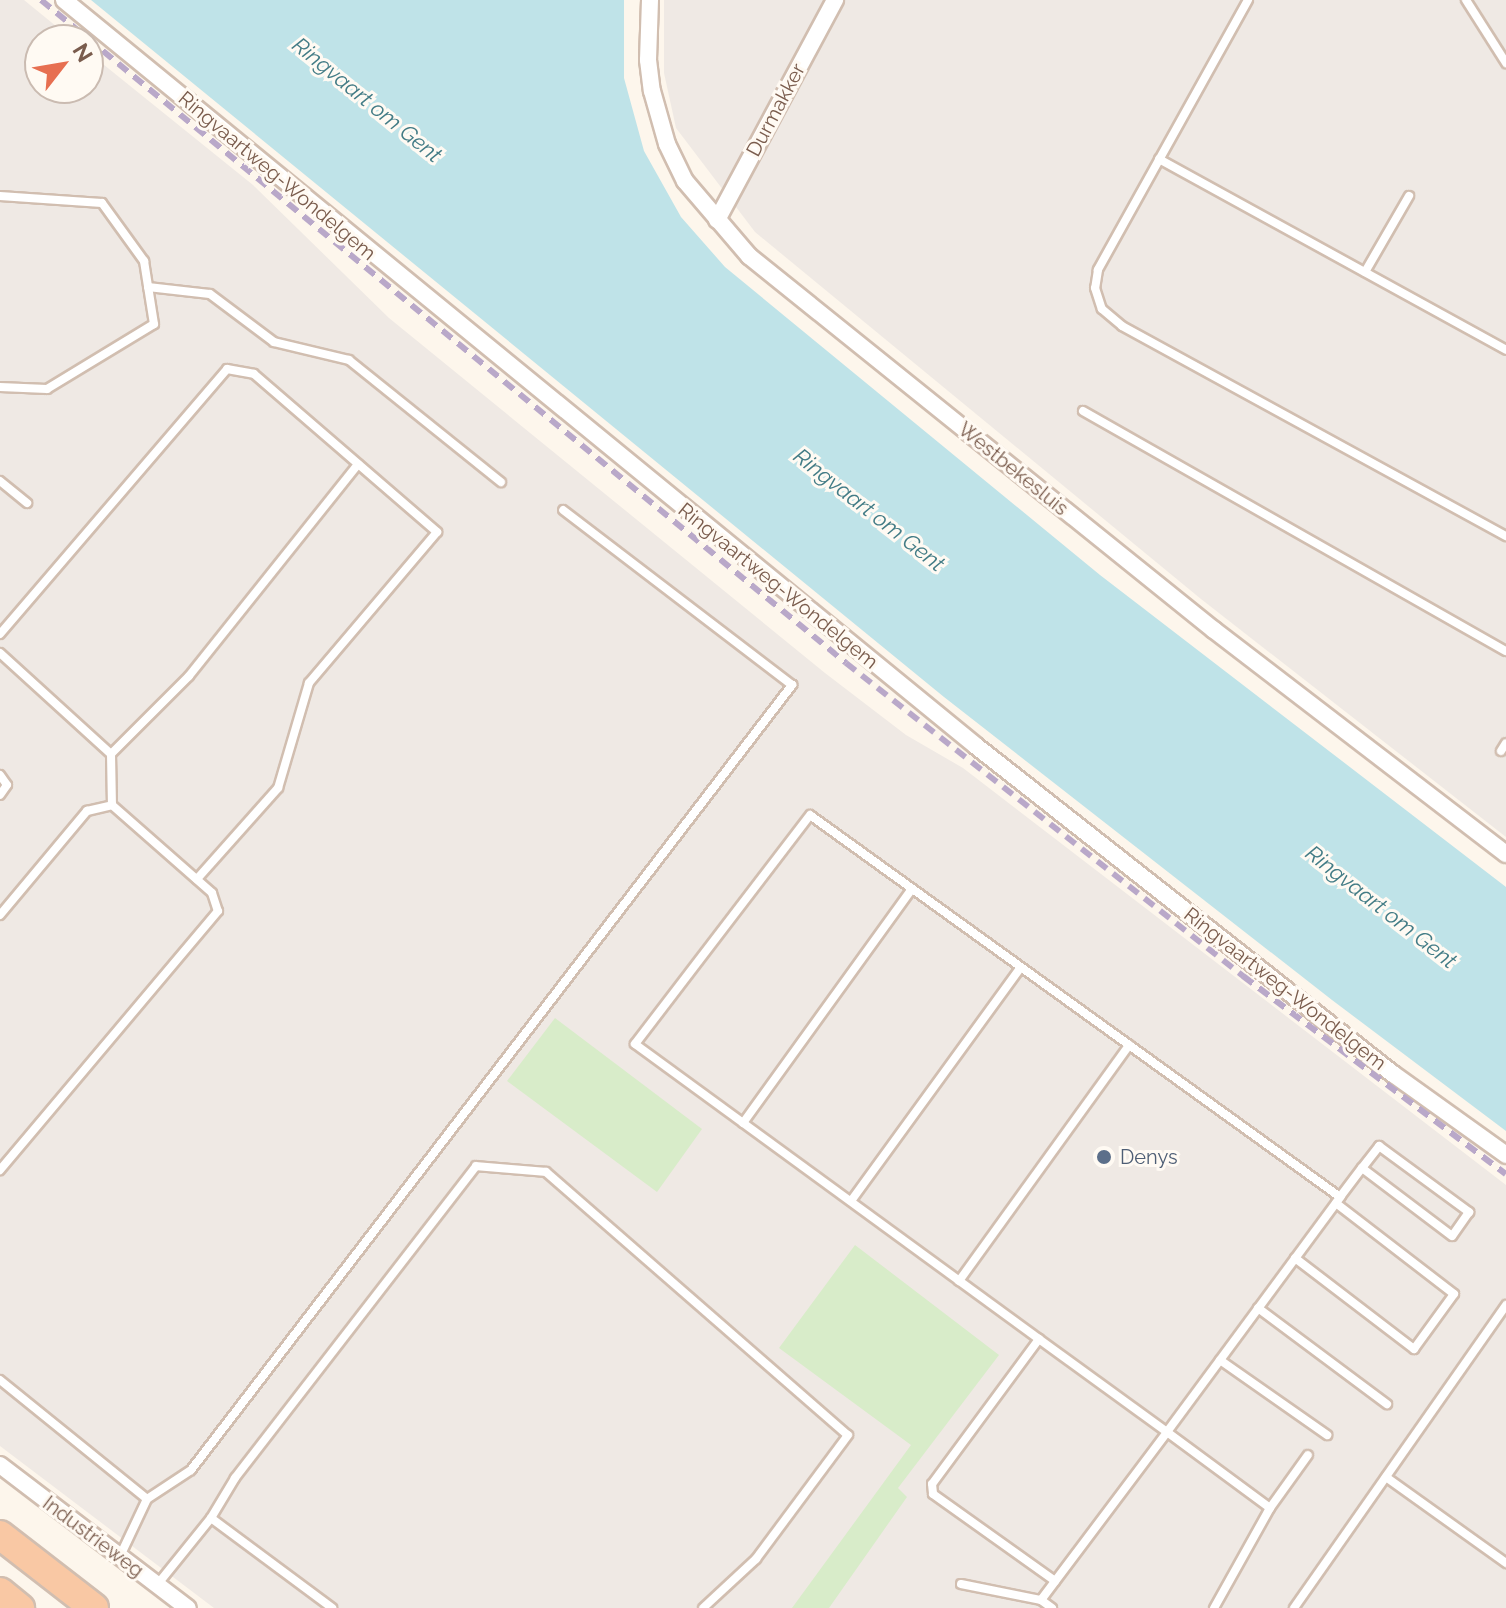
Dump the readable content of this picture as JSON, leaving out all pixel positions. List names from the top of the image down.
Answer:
{
  "streets": {
    "street": [
      "Durmakker",
      "Ringvaartweg-Wondelgem",
      "Westbekesluis",
      "Industrieweg"
    ]
  },
  "crossings": [
    ["Durmakker", "Westbekesluis"]
  ],
  "water": ["Ringvaart om Gent"],
  "places": ["Denys"],
  "north": "top right"
}
